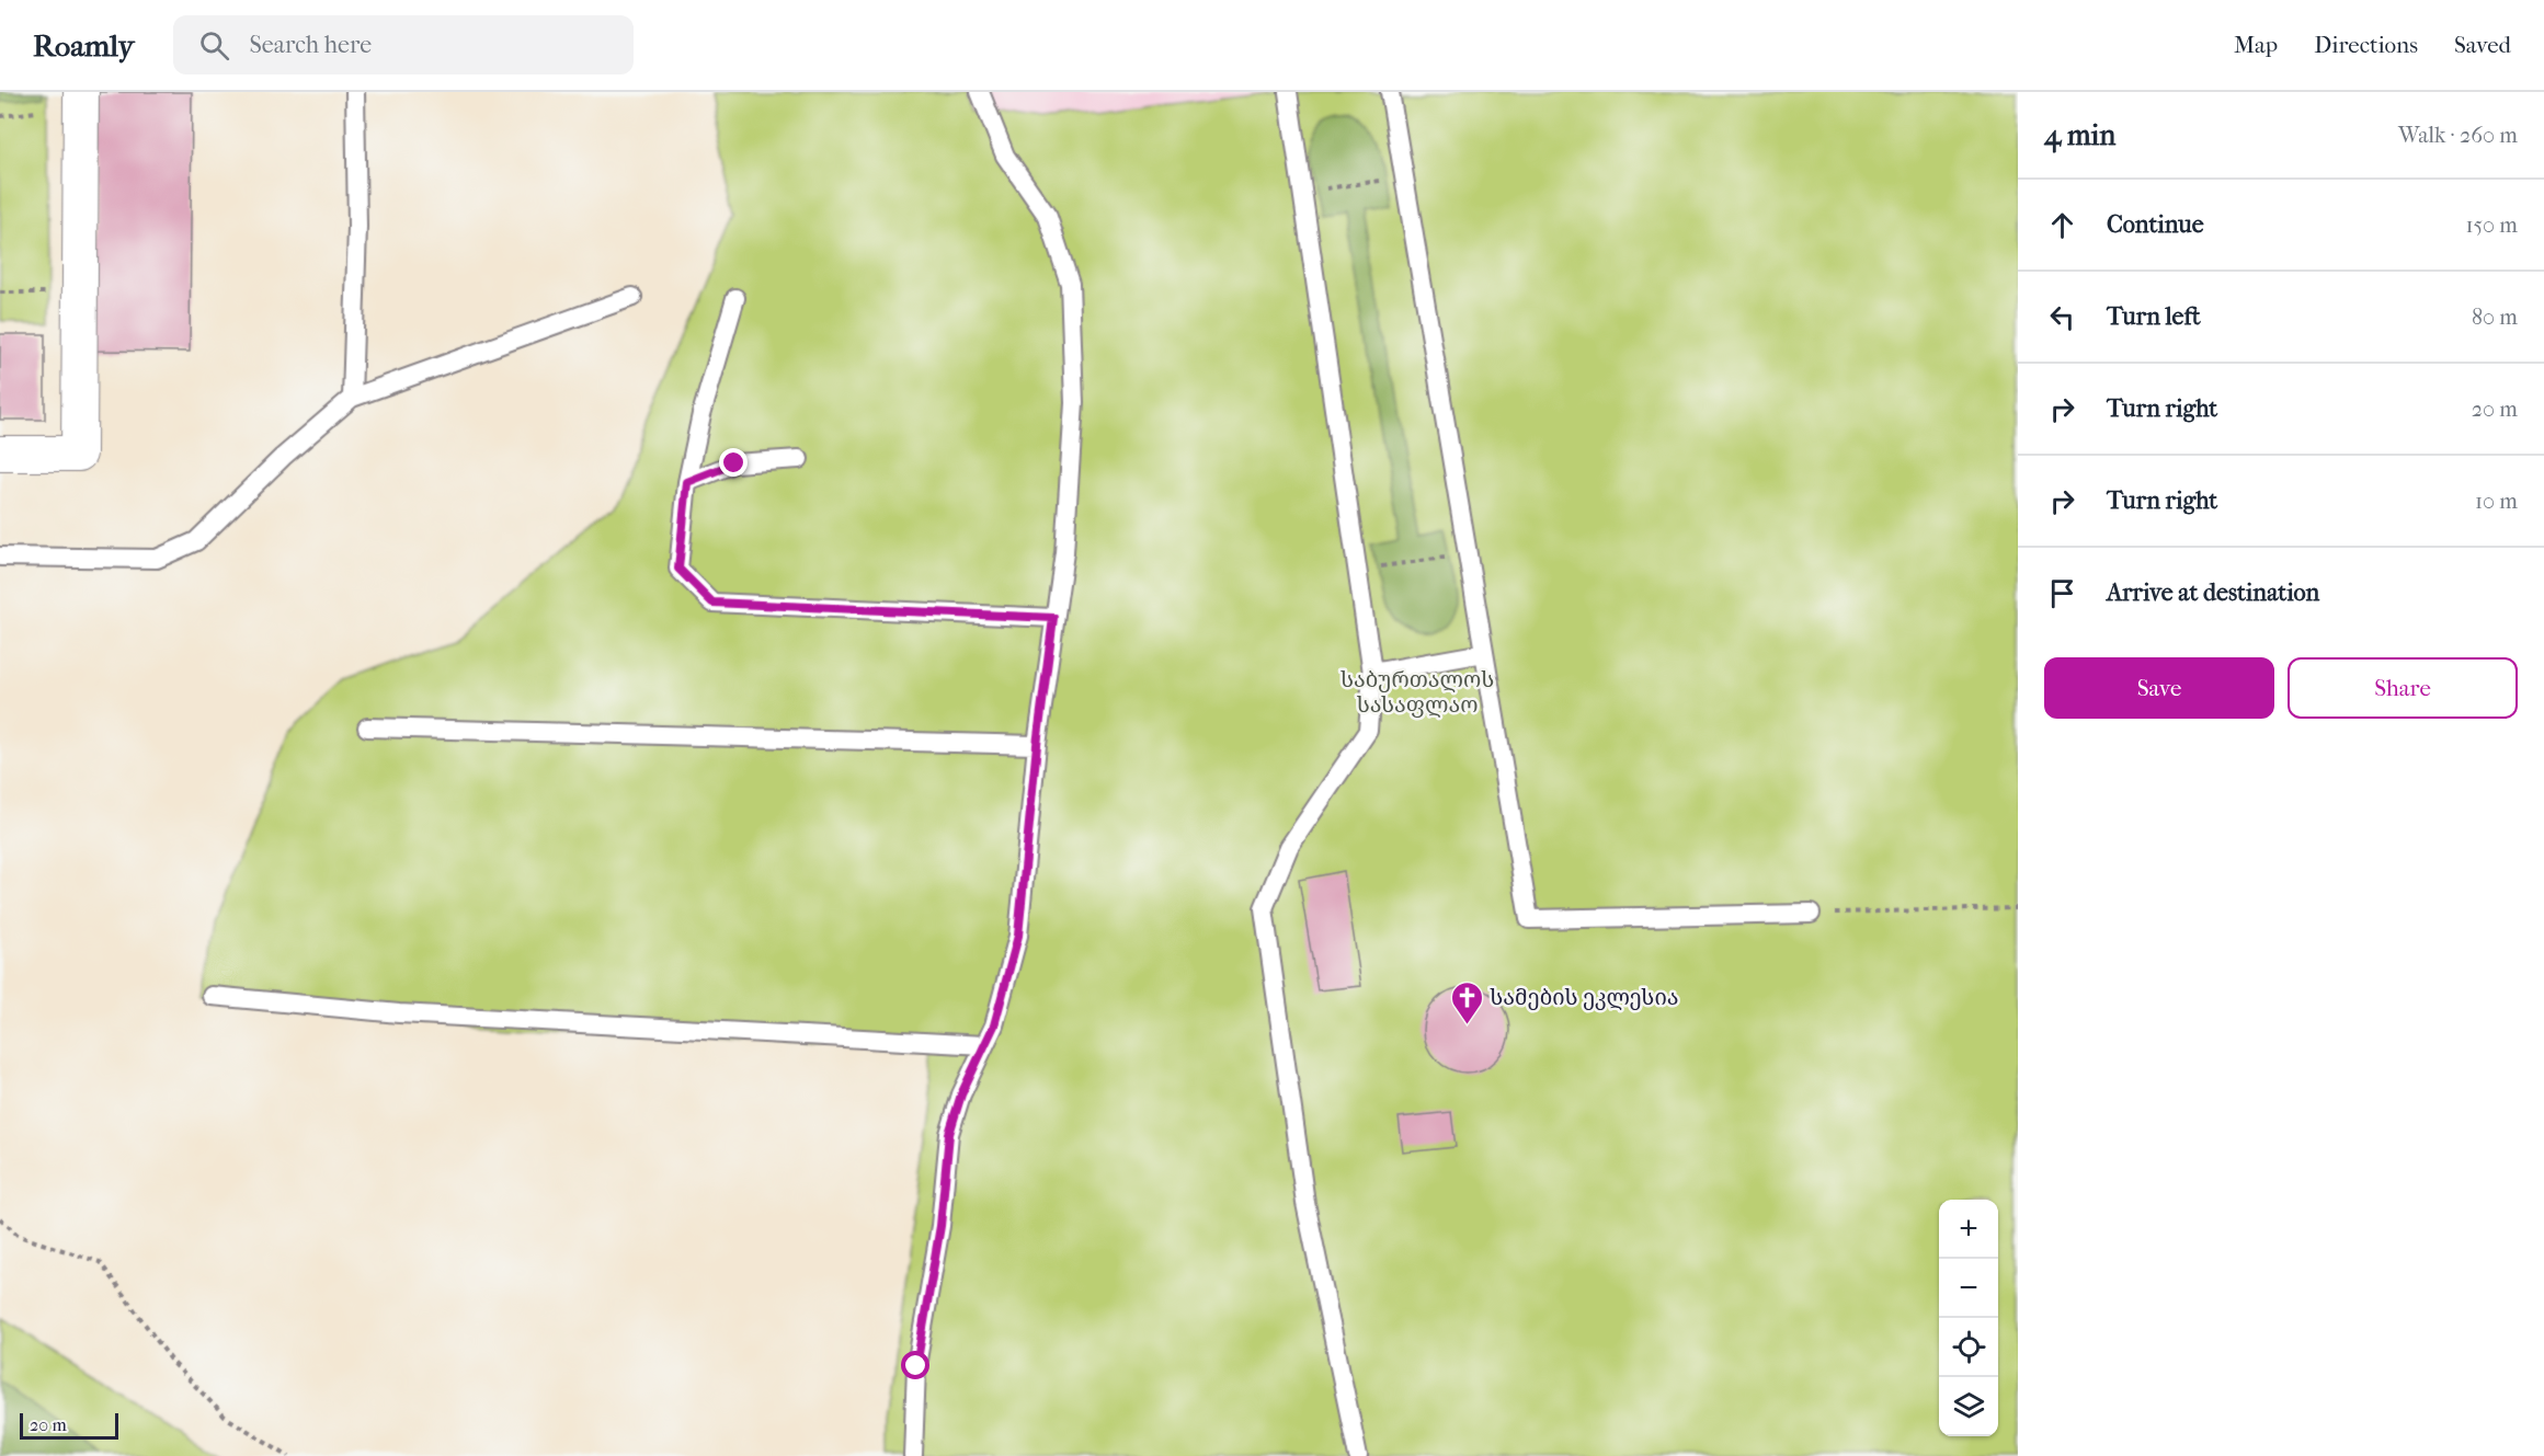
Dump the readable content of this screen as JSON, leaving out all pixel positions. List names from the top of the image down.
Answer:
{
  "parks": ["საბურთალოს სასაფლაო"],
  "places": {
    "church": ["სამების ეკლესია"]
  },
  "scale_bar": "20 m",
  "page": {
    "header": "Roamly",
    "search": "Search here",
    "nav": ["Map", "Directions", "Saved"],
    "heading": ["4 min", "Walk · 260 m"],
    "list": [
      ["Continue", "150 m"],
      ["Turn left", "80 m"],
      ["Turn right", "20 m"],
      ["Turn right", "10 m"],
      "Arrive at destination"
    ],
    "buttons": ["Save", "Share"],
    "map_buttons": ["+", "−"],
    "scale": "20 m"
  }
}
